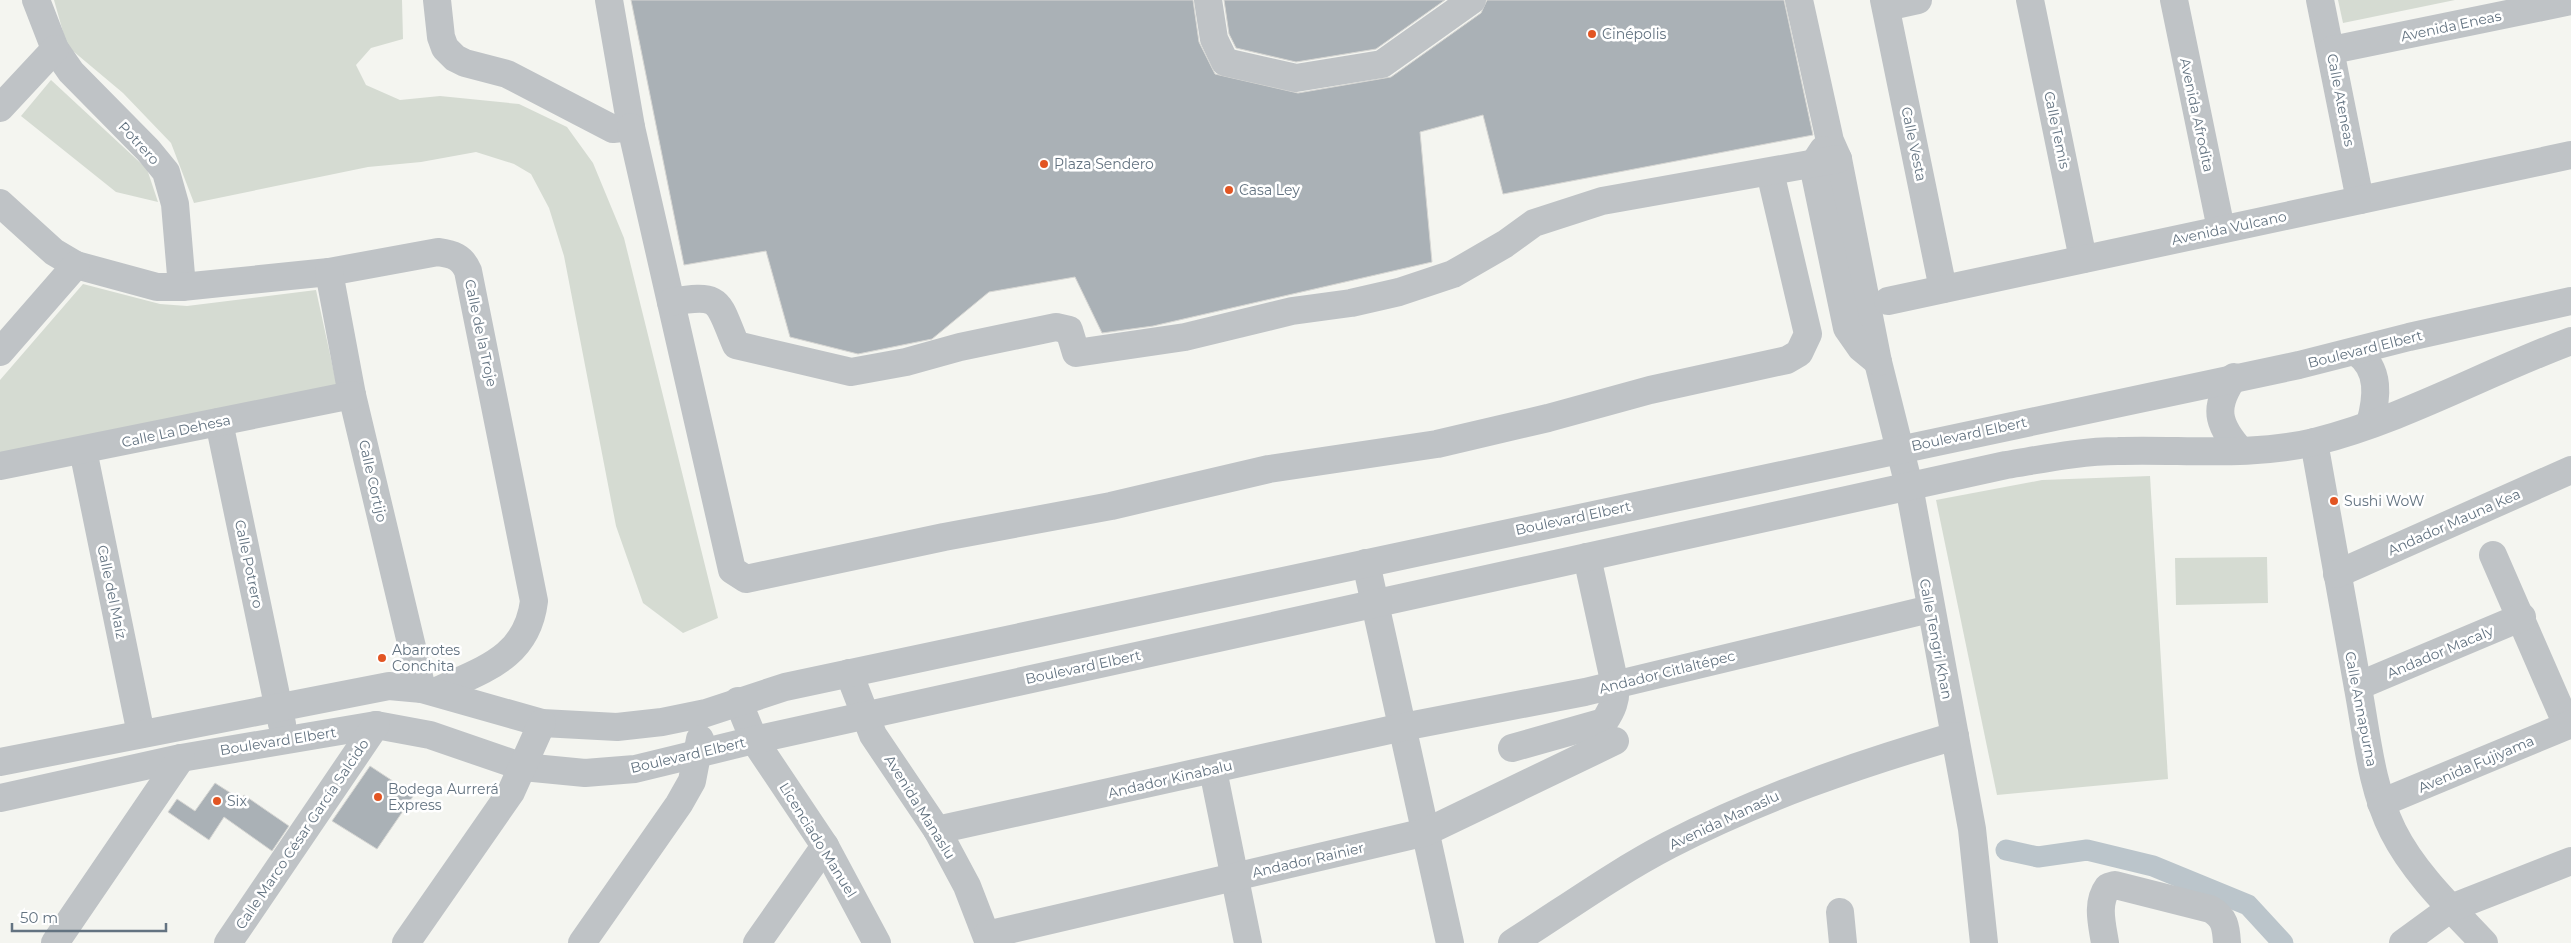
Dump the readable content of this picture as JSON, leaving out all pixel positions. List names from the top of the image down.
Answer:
{
  "streets": {
    "street": [
      "Avenida Eneas",
      "Calle Ateneas",
      "Avenida Afrodita",
      "Calle Temis",
      "Potrero",
      "Calle Vesta",
      "Avenida Vulcano",
      "Calle de la Troje",
      "Boulevard Elbert",
      "Calle La Dehesa",
      "Calle Cortijo",
      "Andador Mauna Kea",
      "Calle Potrero",
      "Calle del Maíz",
      "Calle Tengri Khan",
      "Andador Macaly",
      "Andador Citlaltépec",
      "Calle Annapurna",
      "Avenida Fujiyama",
      "Andador Kinabalu",
      "Avenida Manaslu",
      "Calle Marco César García Salcido",
      "Licenciado Manuel",
      "Andador Rainier"
    ]
  },
  "crossings": [
    ["Avenida Eneas", "Calle Ateneas"],
    ["Calle Ateneas", "Avenida Vulcano"],
    ["Avenida Afrodita", "Avenida Vulcano"],
    ["Calle Temis", "Avenida Vulcano"],
    ["Potrero", "Calle de la Troje"],
    ["Calle Vesta", "Avenida Vulcano"],
    ["Calle de la Troje", "Boulevard Elbert"],
    ["Calle de la Troje", "Calle Cortijo"],
    ["Boulevard Elbert", "Calle Cortijo"],
    ["Boulevard Elbert", "Calle Potrero"],
    ["Boulevard Elbert", "Calle del Maíz"],
    ["Boulevard Elbert", "Calle Tengri Khan"],
    ["Boulevard Elbert", "Calle Annapurna"],
    ["Boulevard Elbert", "Avenida Manaslu"],
    ["Boulevard Elbert", "Calle Marco César García Salcido"],
    ["Boulevard Elbert", "Licenciado Manuel"],
    ["Calle La Dehesa", "Calle Cortijo"],
    ["Calle La Dehesa", "Calle Potrero"],
    ["Calle La Dehesa", "Calle del Maíz"],
    ["Andador Mauna Kea", "Calle Annapurna"],
    ["Calle Tengri Khan", "Andador Citlaltépec"],
    ["Calle Tengri Khan", "Avenida Manaslu"],
    ["Andador Macaly", "Calle Annapurna"],
    ["Andador Citlaltépec", "Andador Kinabalu"],
    ["Calle Annapurna", "Avenida Fujiyama"],
    ["Andador Kinabalu", "Avenida Manaslu"],
    ["Avenida Manaslu", "Andador Rainier"]
  ],
  "places": [
    "Cinépolis",
    "Plaza Sendero",
    "Casa Ley",
    "Sushi WoW",
    "Abarrotes Conchita",
    "Bodega Aurrerá Express",
    "Six"
  ],
  "scale_bar": "50 m"
}
